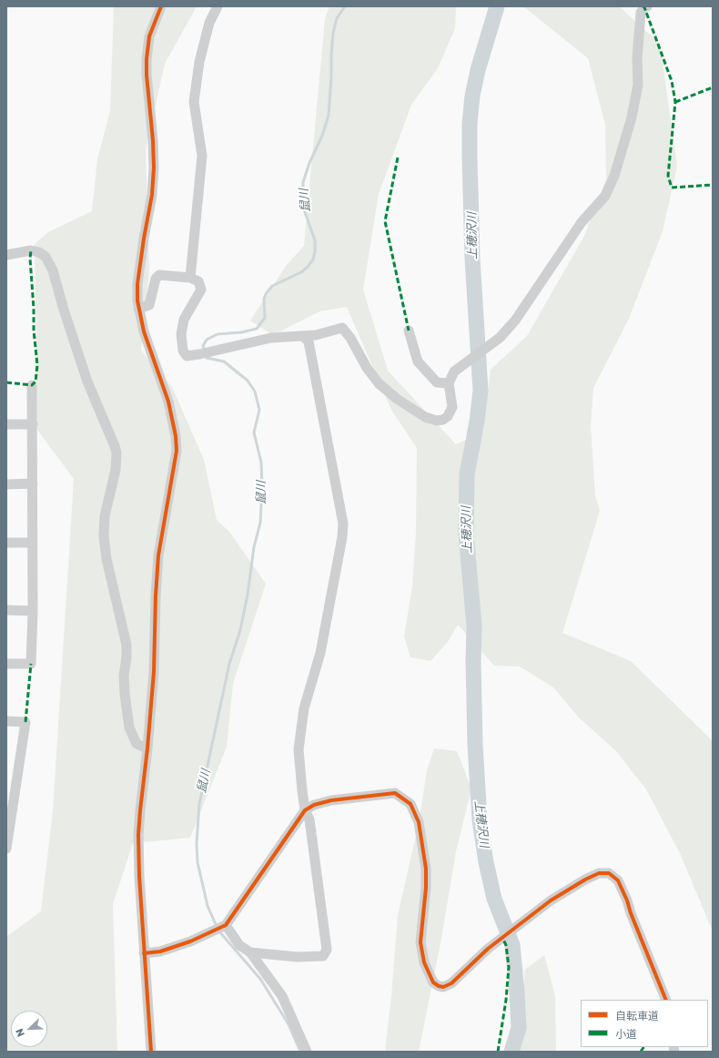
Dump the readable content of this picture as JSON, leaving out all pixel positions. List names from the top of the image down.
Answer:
{
  "water": ["鼠川", "上穂沢川"],
  "legend": ["自転車道", "小道"],
  "north": "bottom left"
}
